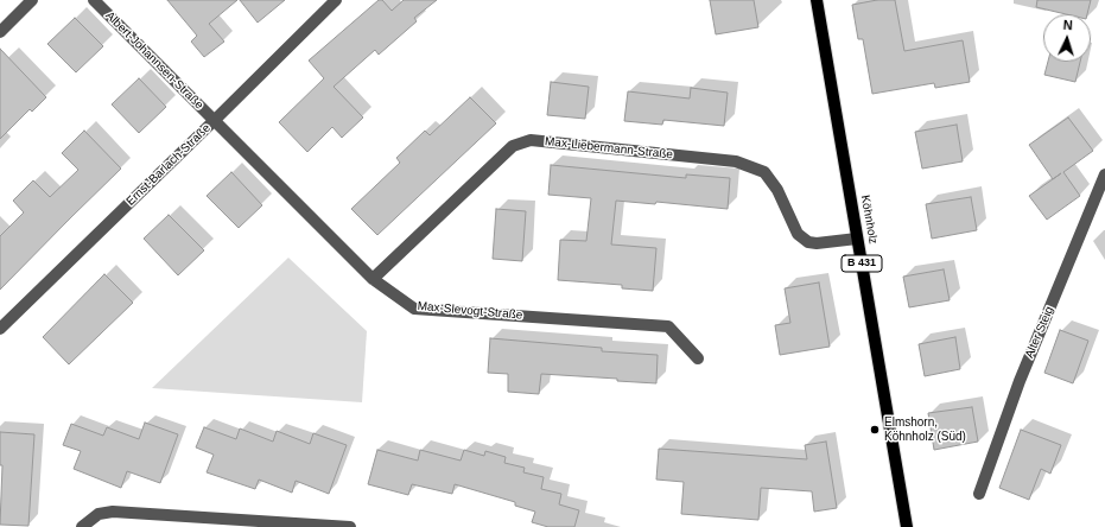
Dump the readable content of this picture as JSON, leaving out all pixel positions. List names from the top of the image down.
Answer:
{
  "streets": {
    "main road": ["Köhnholz", "B 431"],
    "street": [
      "Albert-Johannsen-Straße",
      "Max-Liebermann-Straße",
      "Ernst-Barlach-Straße",
      "Max-Slevogt-Straße",
      "Alter Steig"
    ]
  },
  "crossings": [
    ["Albert-Johannsen-Straße", "Ernst-Barlach-Straße"],
    ["Albert-Johannsen-Straße", "Max-Slevogt-Straße"],
    ["Max-Liebermann-Straße", "Köhnholz"],
    ["Max-Liebermann-Straße", "Max-Slevogt-Straße"],
    ["Ernst-Barlach-Straße", "Max-Slevogt-Straße"]
  ],
  "places": ["Elmshorn, Köhnholz (Süd)"],
  "north": "top"
}
